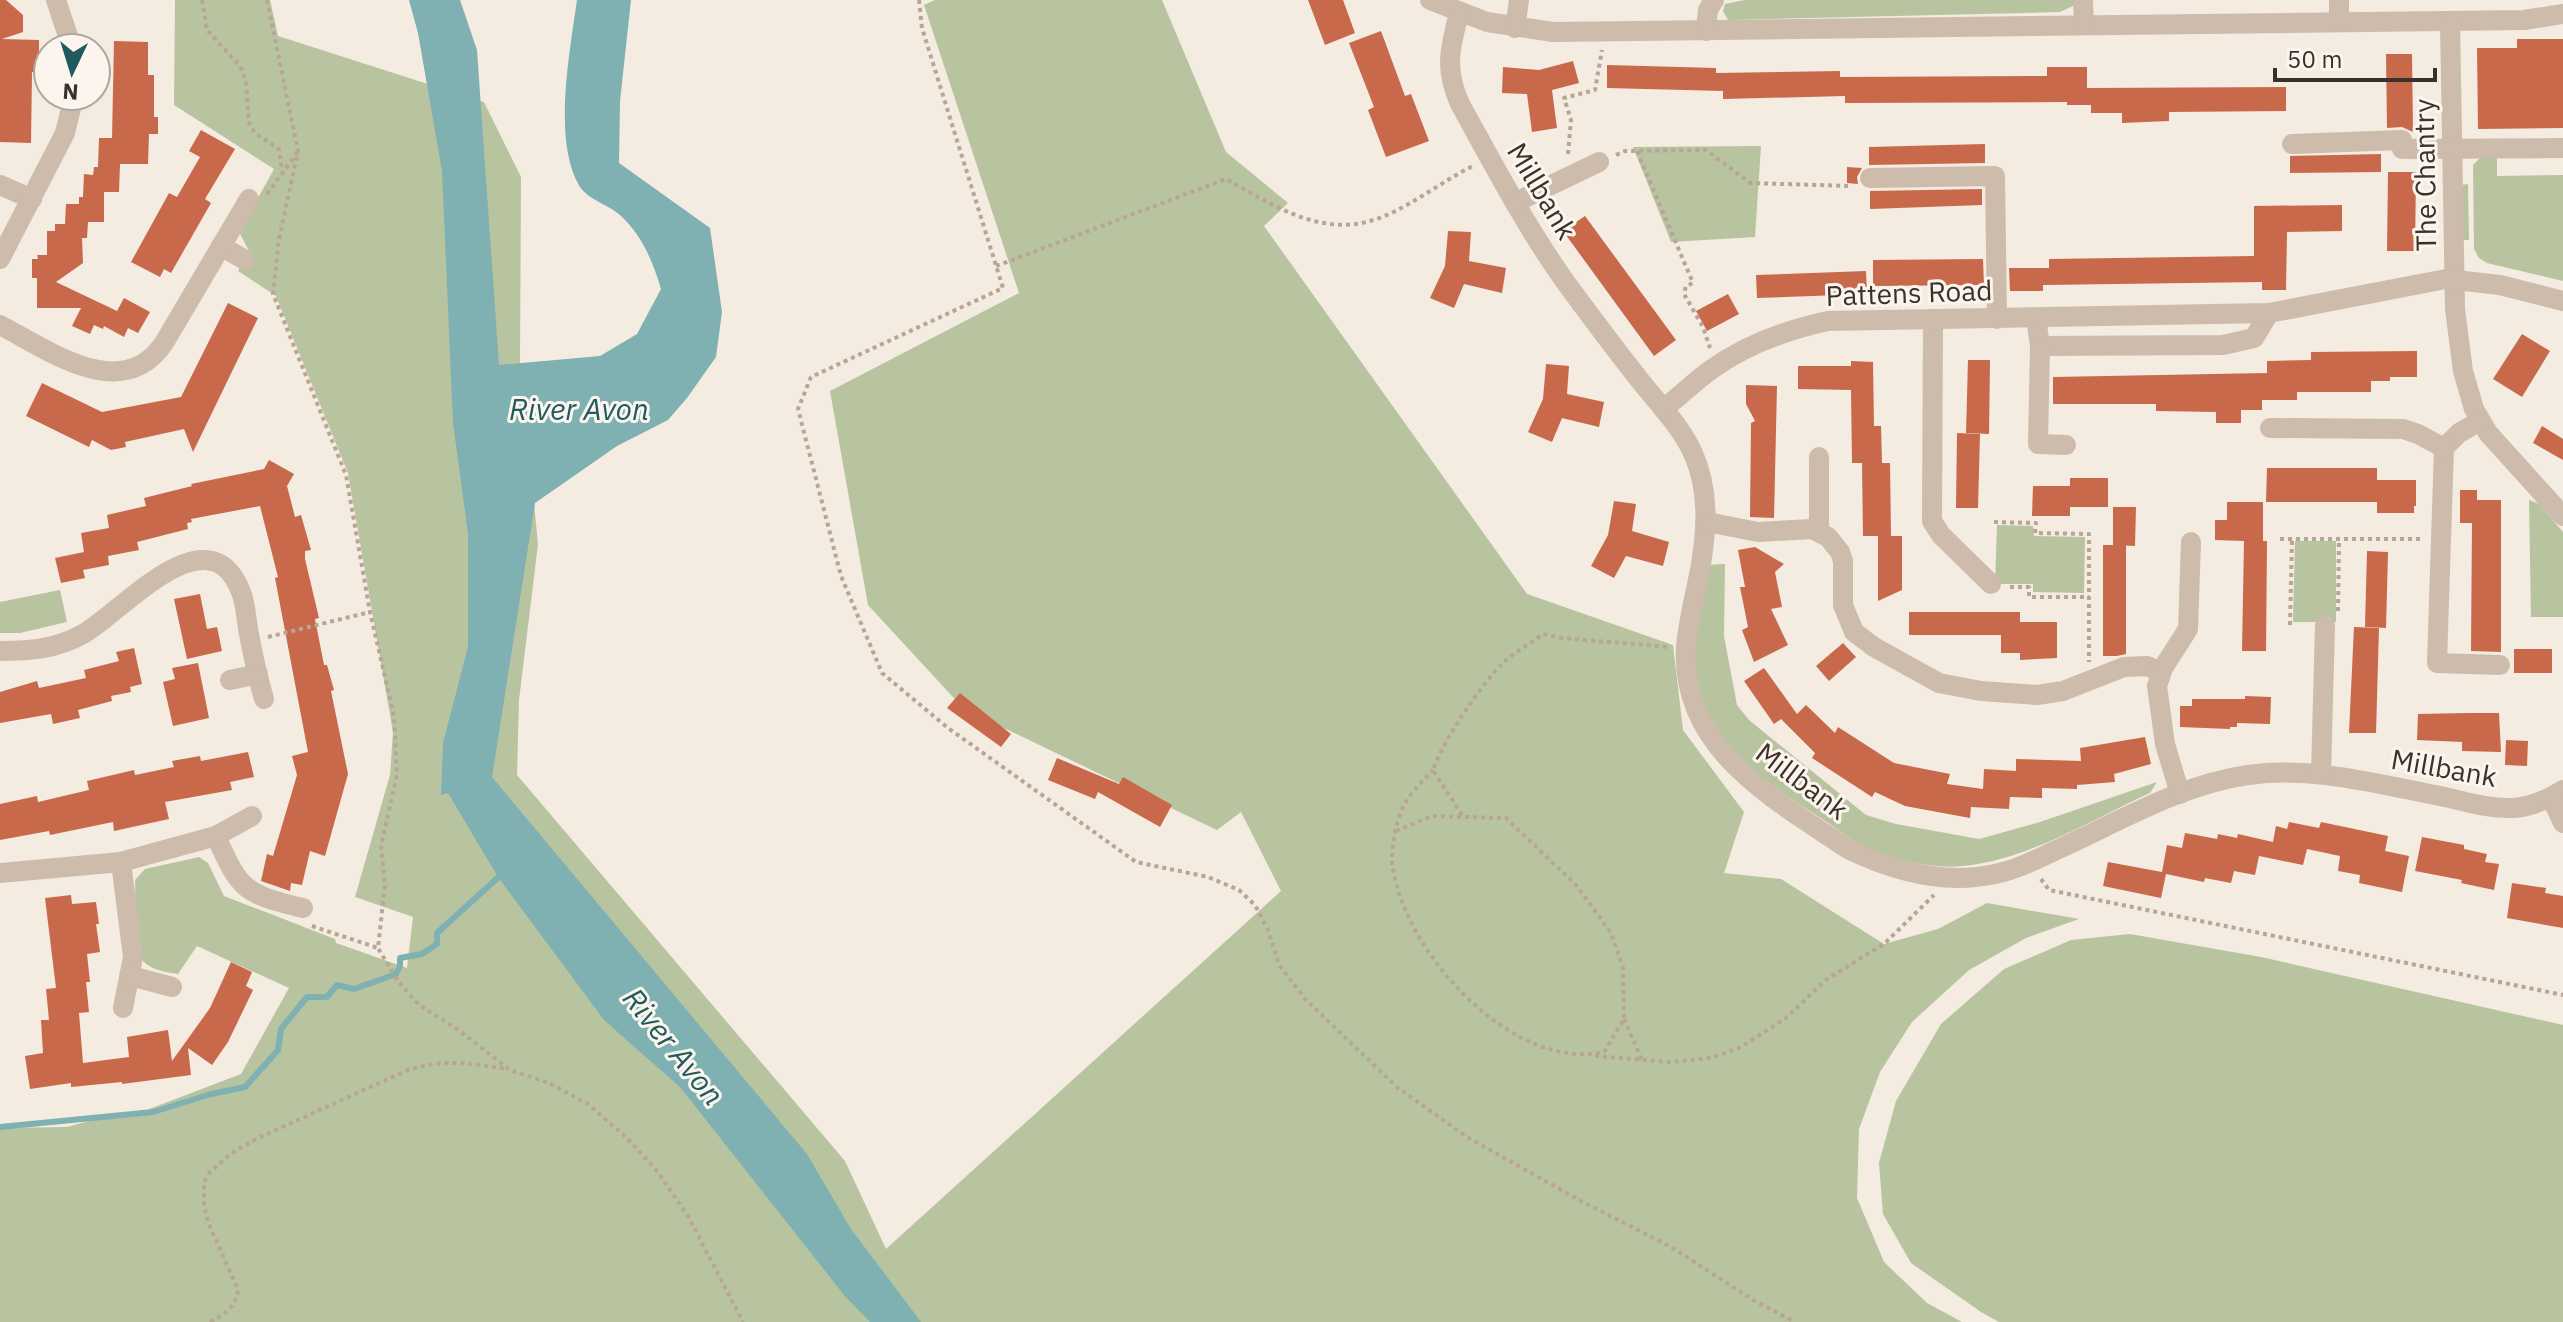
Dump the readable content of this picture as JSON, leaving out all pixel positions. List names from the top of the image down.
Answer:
{
  "streets": {
    "street": ["The Chantry", "Millbank", "Pattens Road"]
  },
  "crossings": [
    ["The Chantry", "Pattens Road"],
    ["Millbank", "Pattens Road"]
  ],
  "water": ["River Avon"],
  "scale_bar": "50 m",
  "north": "bottom"
}
